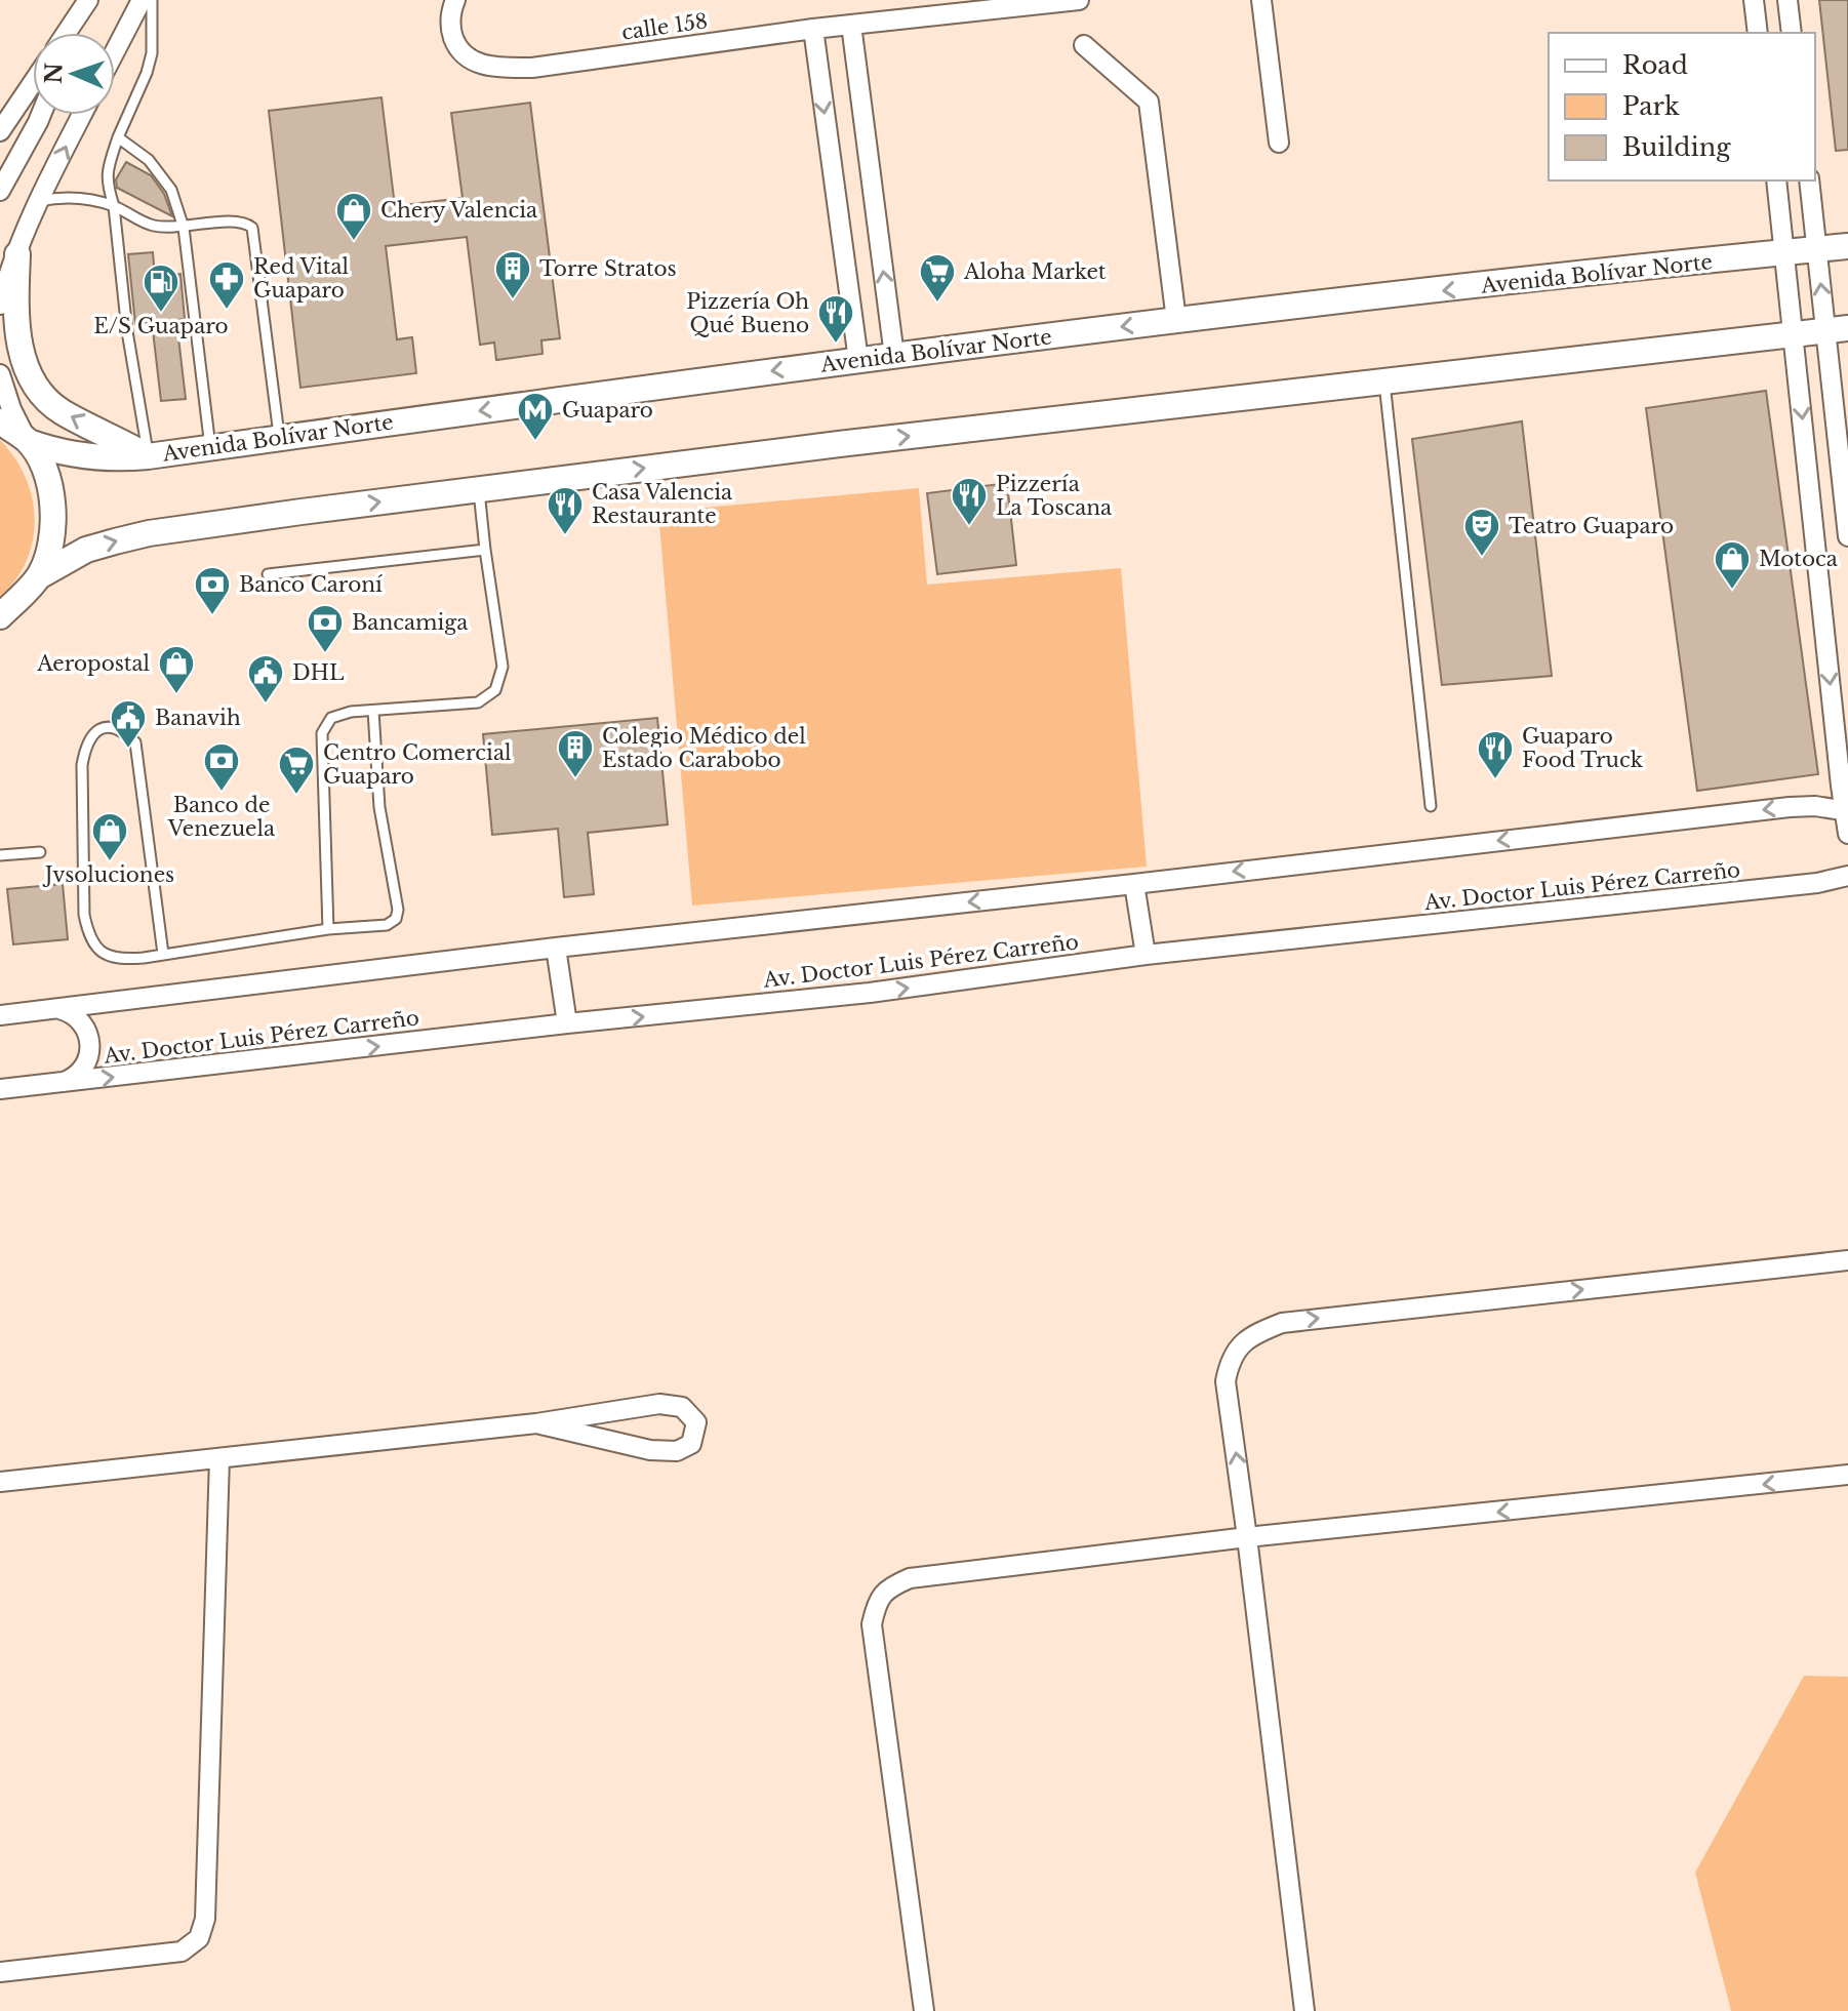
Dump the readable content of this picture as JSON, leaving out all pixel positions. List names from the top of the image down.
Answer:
{
  "streets": {
    "main road": ["Avenida Bolívar Norte"],
    "street": ["calle 158", "Av. Doctor Luis Pérez Carreño"]
  },
  "places": {
    "shop": [
      "Chery Valencia",
      "Motoca",
      "Aeropostal",
      "Jvsoluciones"
    ],
    "building": ["Torre Stratos", "Colegio Médico del Estado Carabobo"],
    "supermarket": ["Aloha Market", "Centro Comercial Guaparo"],
    "pharmacy": ["Red Vital Guaparo"],
    "fuel station": ["E/S Guaparo"],
    "restaurant": [
      "Pizzería Oh Qué Bueno",
      "Pizzería La Toscana",
      "Casa Valencia Restaurante",
      "Guaparo Food Truck"
    ],
    "metro station": ["Guaparo"],
    "theatre": ["Teatro Guaparo"],
    "bank": ["Banco Caroní", "Bancamiga", "Banco de Venezuela"],
    "public building": ["DHL", "Banavih"]
  },
  "legend": ["Road", "Park", "Building"],
  "north": "left"
}
